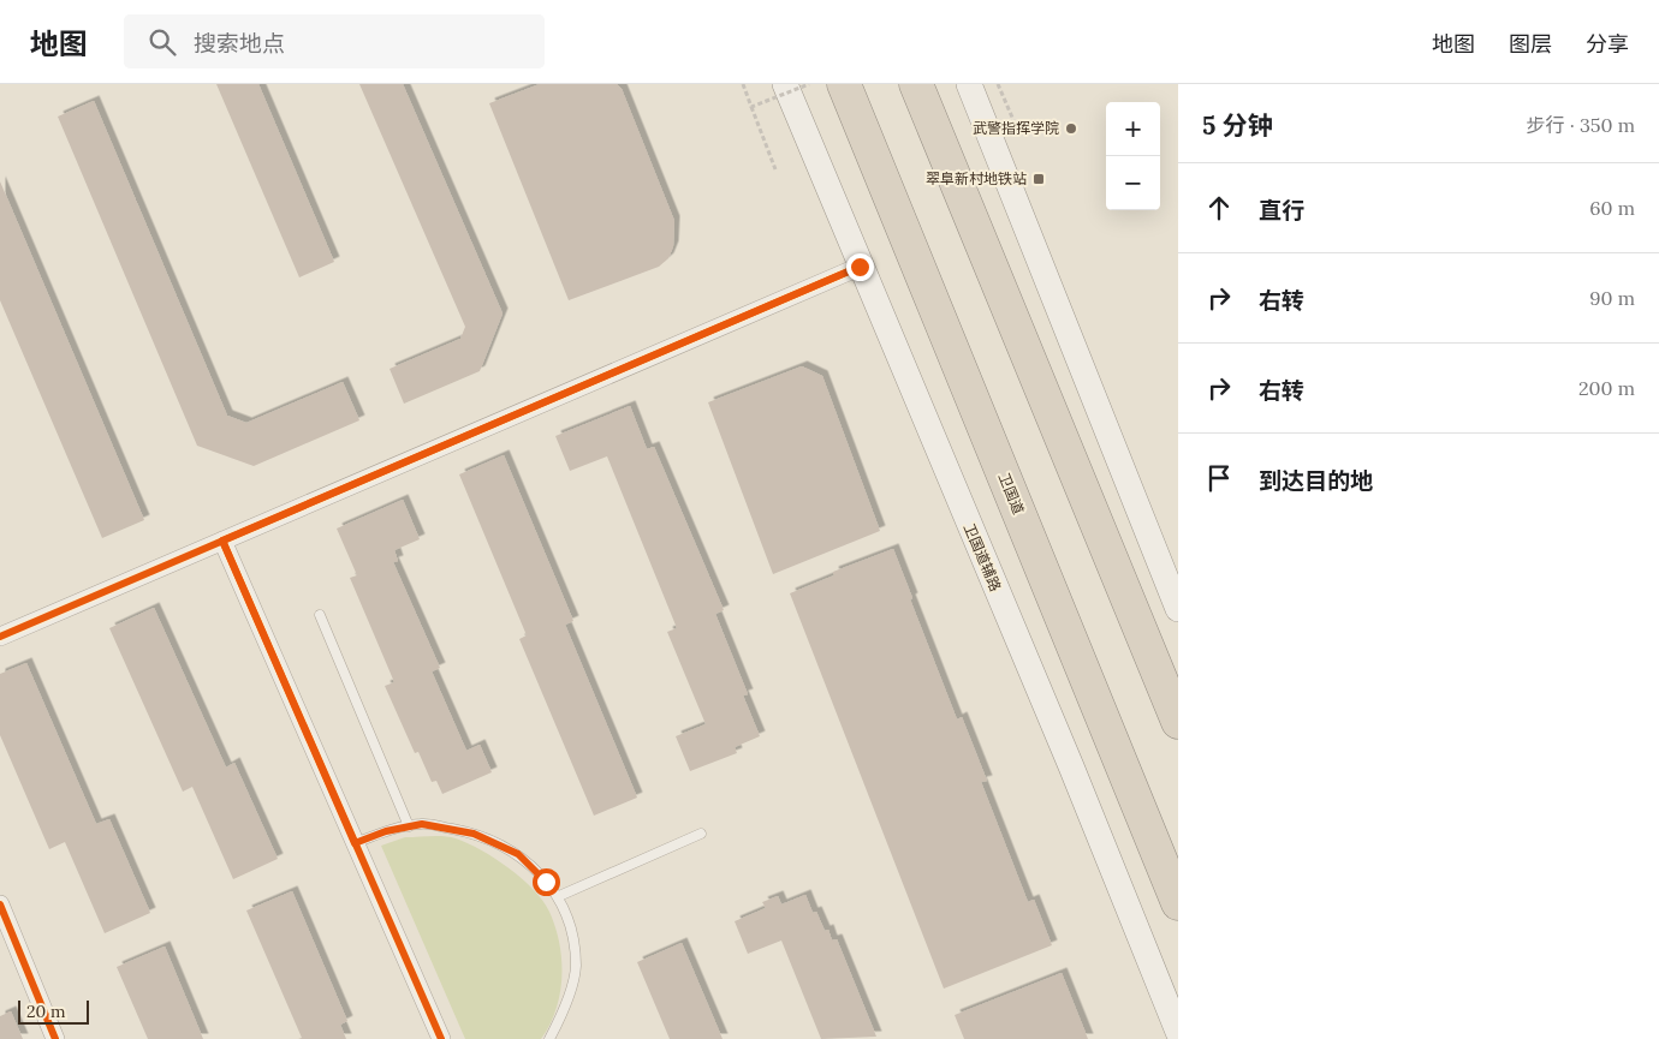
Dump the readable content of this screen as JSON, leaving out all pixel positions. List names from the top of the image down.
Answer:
{
  "streets": {
    "highway": ["卫国道"],
    "main road": ["卫国道辅路"]
  },
  "places": {
    "other": ["武警指挥学院"],
    "transit": ["翠阜新村地铁站"]
  },
  "scale_bar": "20 m",
  "page": {
    "header": "地图",
    "search": "搜索地点",
    "nav": ["地图", "图层", "分享"],
    "heading": ["5 分钟", "步行 · 350 m"],
    "map_buttons": ["+", "−"],
    "list": [
      ["直行", "60 m"],
      ["右转", "90 m"],
      ["右转", "200 m"],
      "到达目的地"
    ],
    "scale": "20 m"
  }
}
